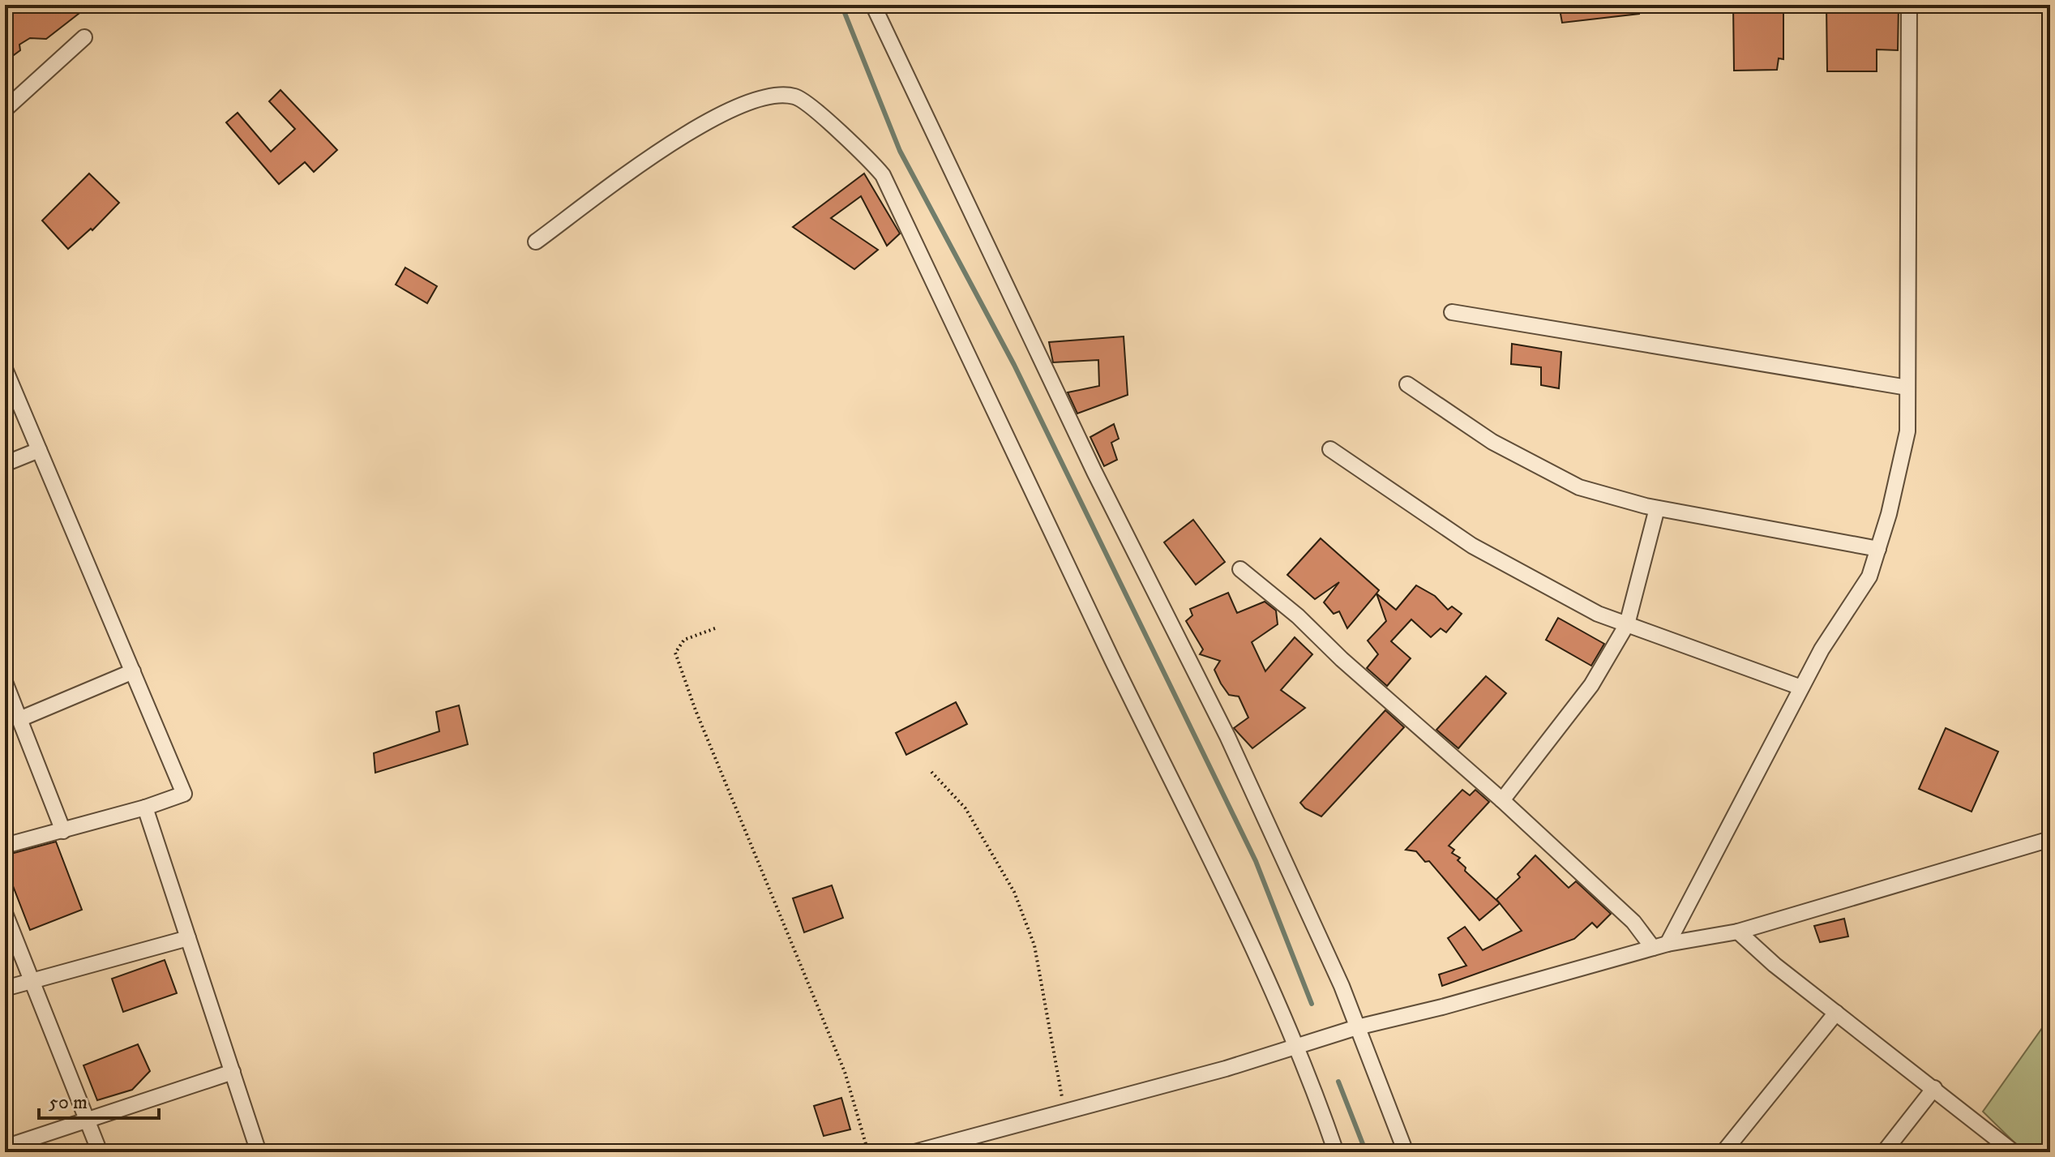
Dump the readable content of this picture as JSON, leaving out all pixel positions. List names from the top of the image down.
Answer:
{
  "scale_bar": "50 m"
}
